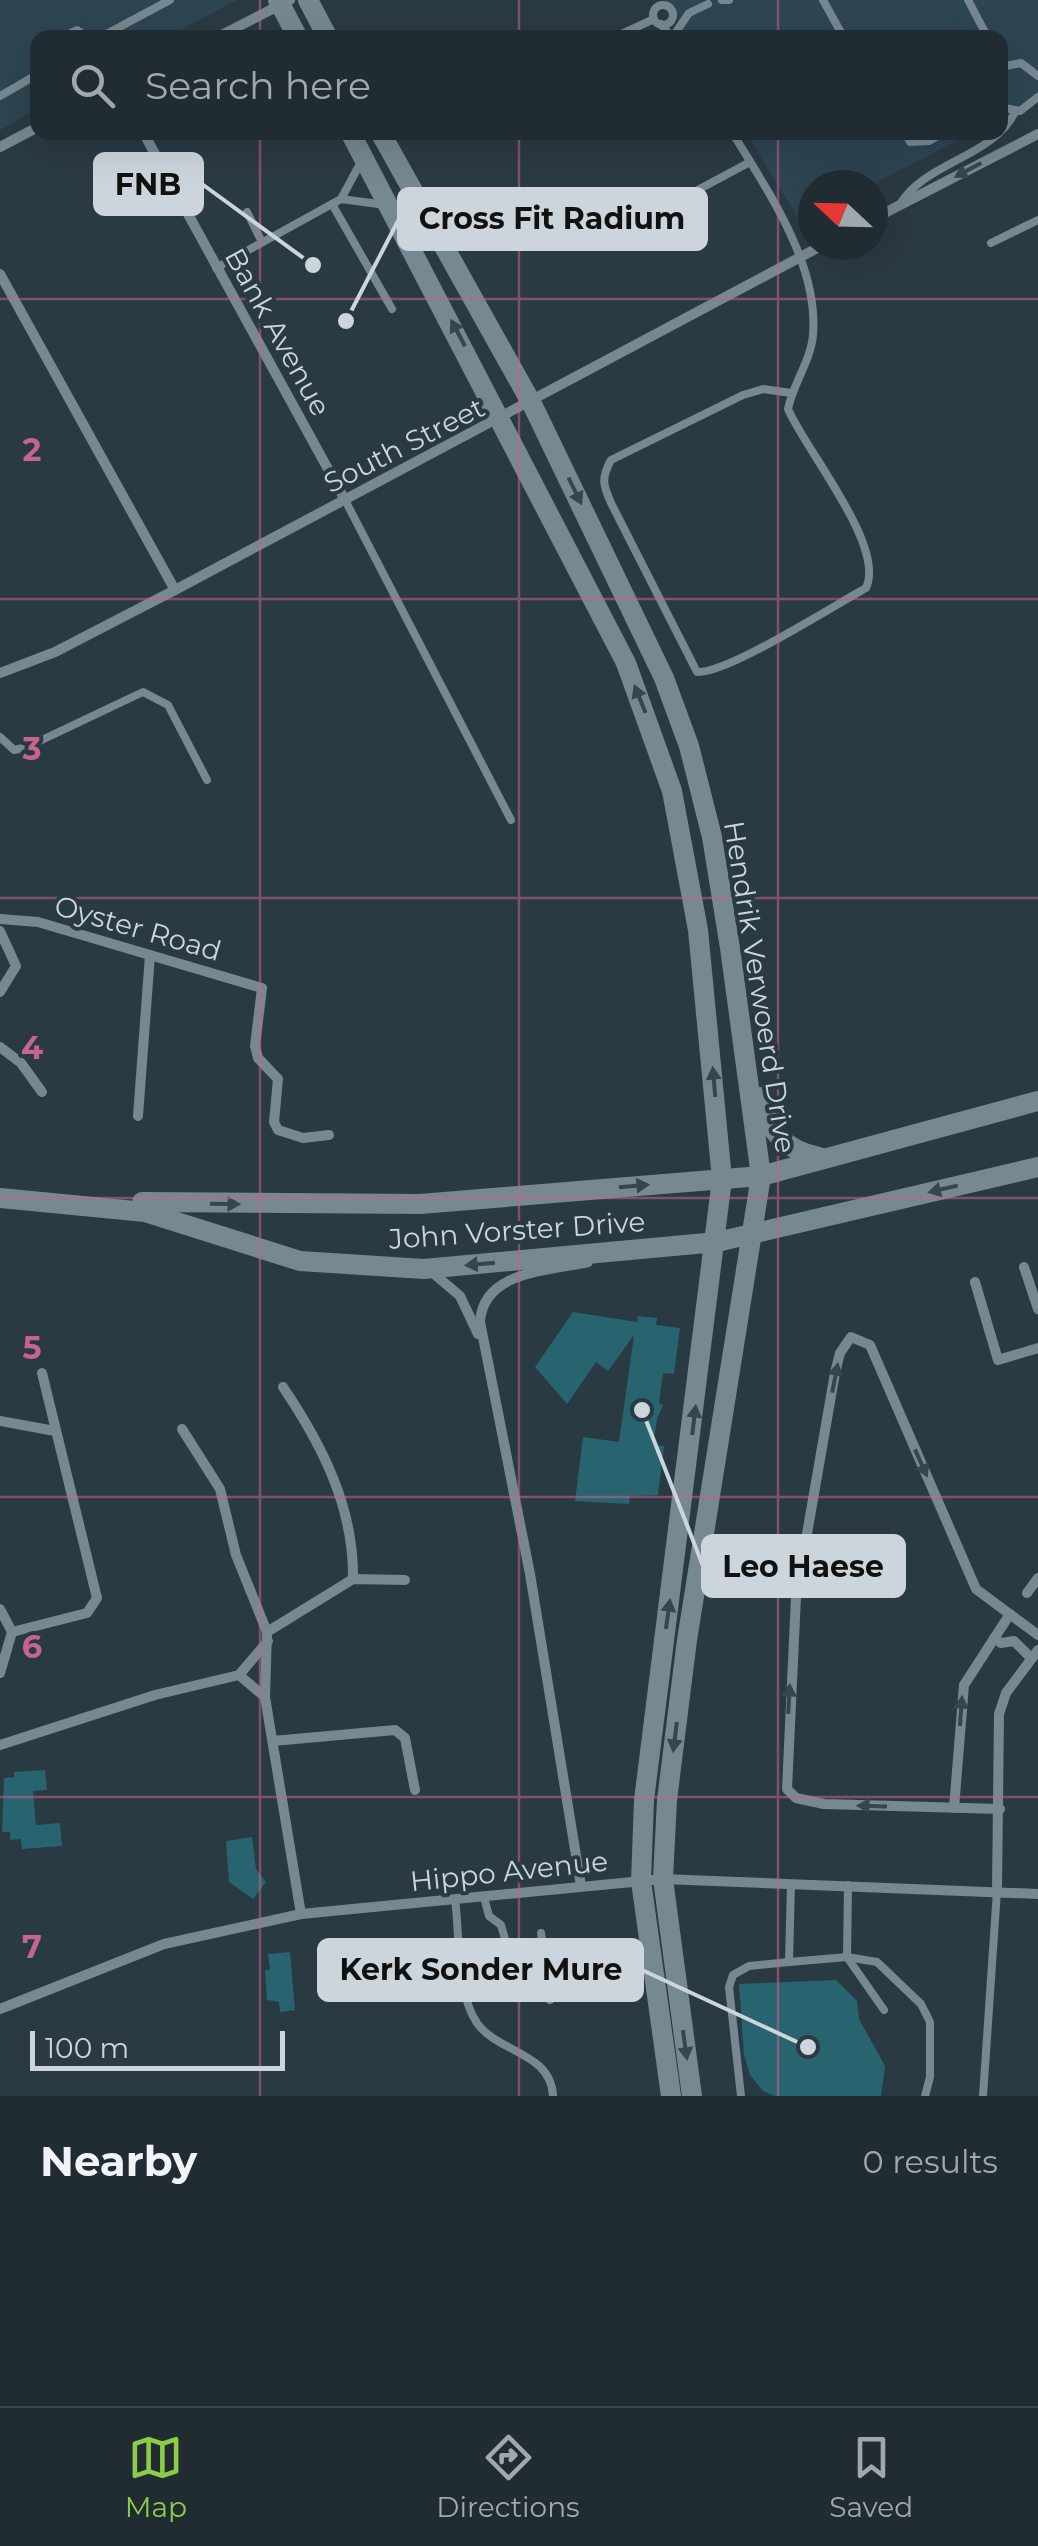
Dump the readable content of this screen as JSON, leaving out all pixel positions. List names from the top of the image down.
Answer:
{
  "streets": {
    "main road": ["Hendrik Verwoerd Drive", "John Vorster Drive"],
    "street": [
      "Bank Avenue",
      "South Street",
      "Oyster Road",
      "Hippo Avenue"
    ]
  },
  "crossings": [
    ["Bank Avenue", "South Street"],
    ["South Street", "Hendrik Verwoerd Drive"],
    ["Hendrik Verwoerd Drive", "John Vorster Drive"],
    ["Hendrik Verwoerd Drive", "Hippo Avenue"]
  ],
  "places": [
    "FNB",
    "Cross Fit Radium",
    "Leo Haese",
    "Kerk Sonder Mure"
  ],
  "scale_bar": "100 m",
  "north": "left",
  "page": {
    "search": "Search here",
    "scale": "100 m",
    "heading": ["Nearby", "0 results"],
    "nav": ["Map", "Directions", "Saved"]
  },
  "grid": {
    "rows": [
      "2",
      "3",
      "4",
      "5",
      "6",
      "7"
    ]
  }
}
